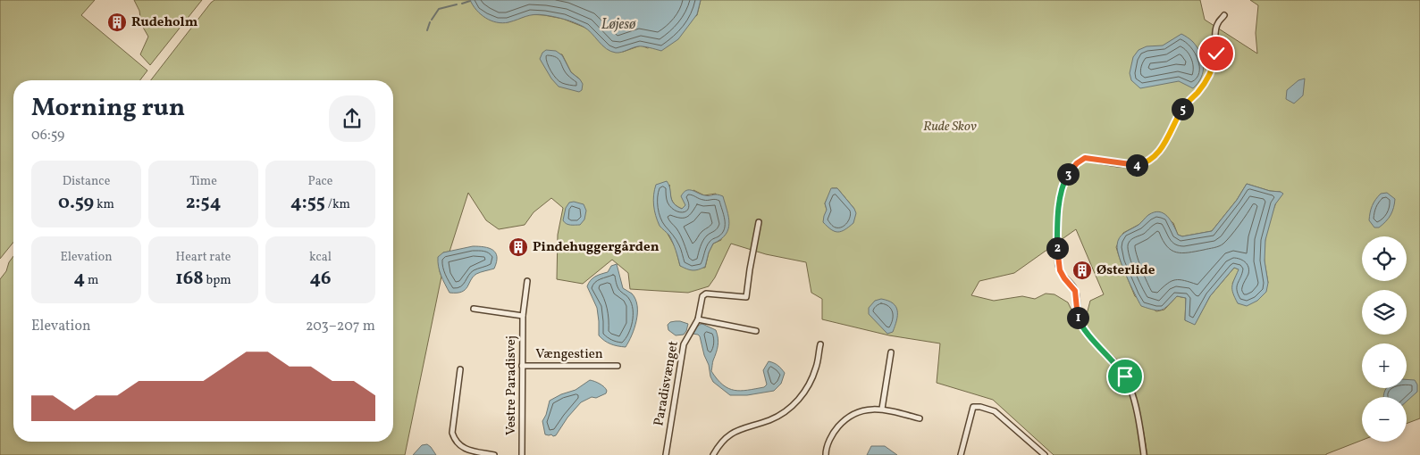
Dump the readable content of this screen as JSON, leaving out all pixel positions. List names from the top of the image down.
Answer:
{
  "streets": {
    "street": ["Vængestien", "Paradisvænget", "Vestre Paradisvej"]
  },
  "crossings": [
    ["Vængestien", "Vestre Paradisvej"]
  ],
  "water": ["Løjesø"],
  "parks": ["Rude Skov"],
  "places": {
    "building": ["Rudeholm", "Pindehuggergården", "Østerlide"]
  },
  "page": {
    "heading": ["Morning run", "06:59"],
    "pins": [
      "5",
      "4",
      "3",
      "2",
      "1"
    ],
    "stats": [
      ["Distance", "0.59 km"],
      ["Time", "2:54"],
      ["Pace", "4:55 /km"],
      ["Elevation", "4 m"],
      ["Heart rate", "168 bpm"],
      ["kcal", "46"]
    ],
    "map_buttons": ["+", "−"],
    "chart": ["Elevation", "203–207 m"]
  }
}
